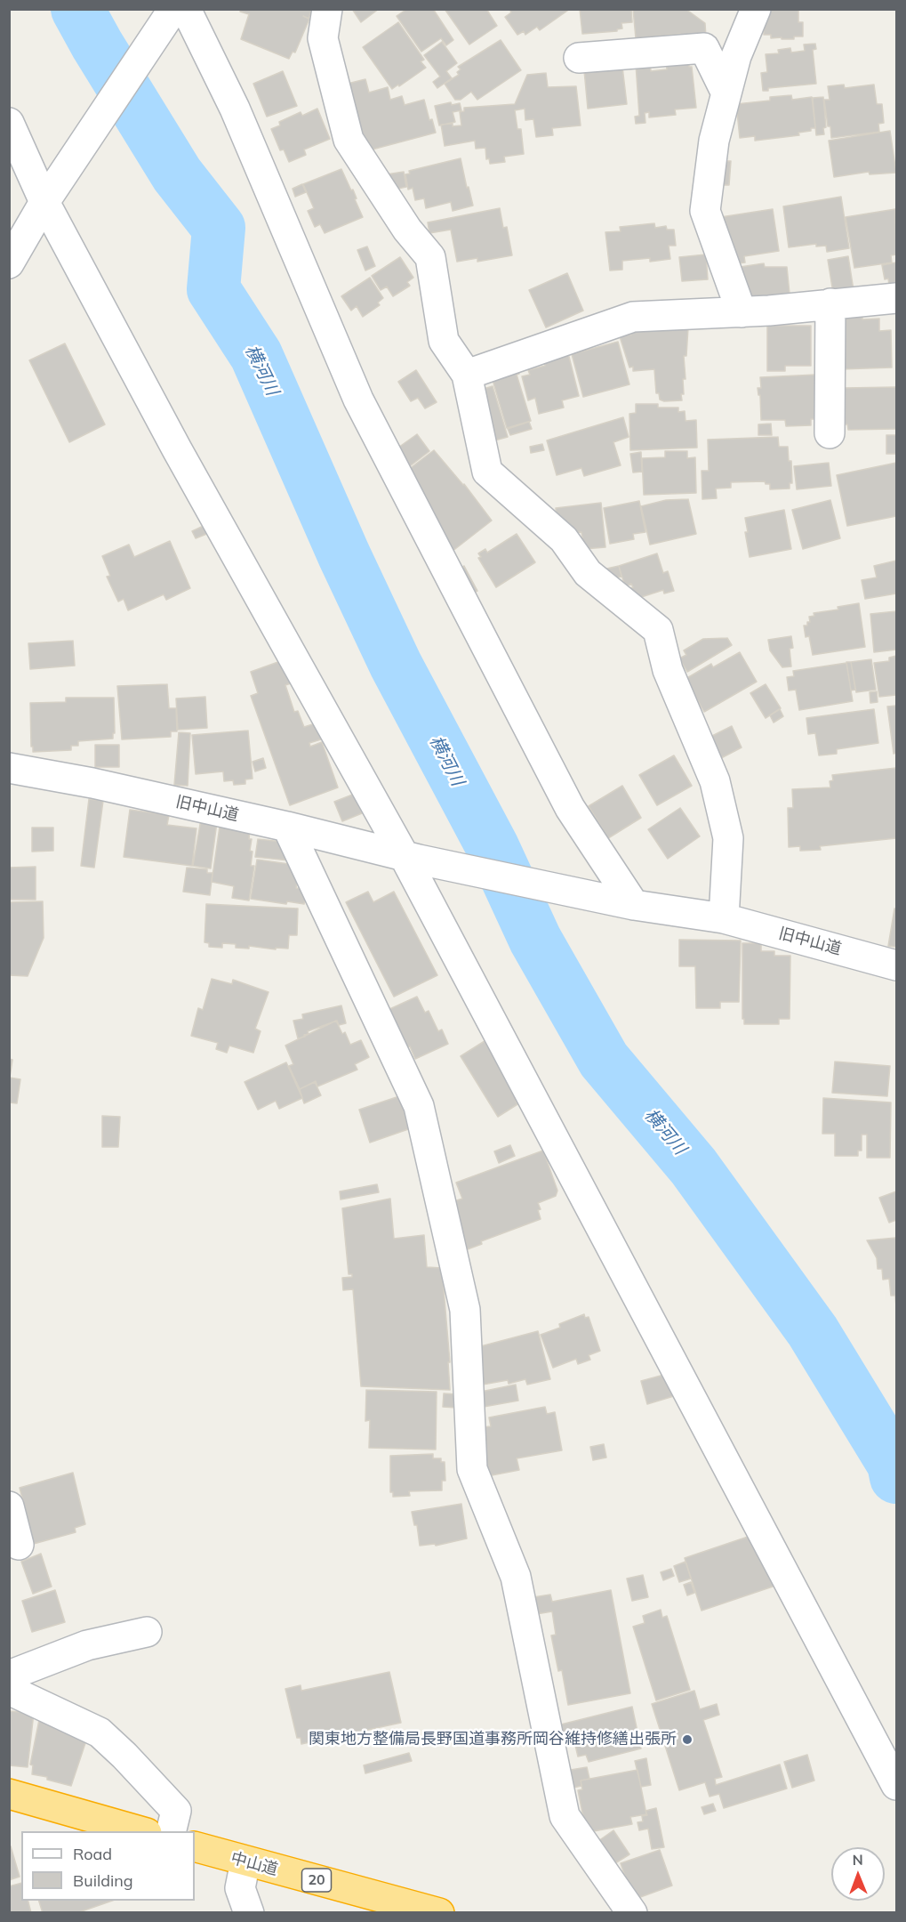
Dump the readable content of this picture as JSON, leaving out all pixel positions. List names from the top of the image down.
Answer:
{
  "streets": {
    "highway": ["中山道", "20"],
    "street": ["旧中山道"]
  },
  "water": ["横河川"],
  "places": ["関東地方整備局長野国道事務所岡谷維持修繕出張所"],
  "legend": ["Road", "Building"],
  "north": "top"
}
